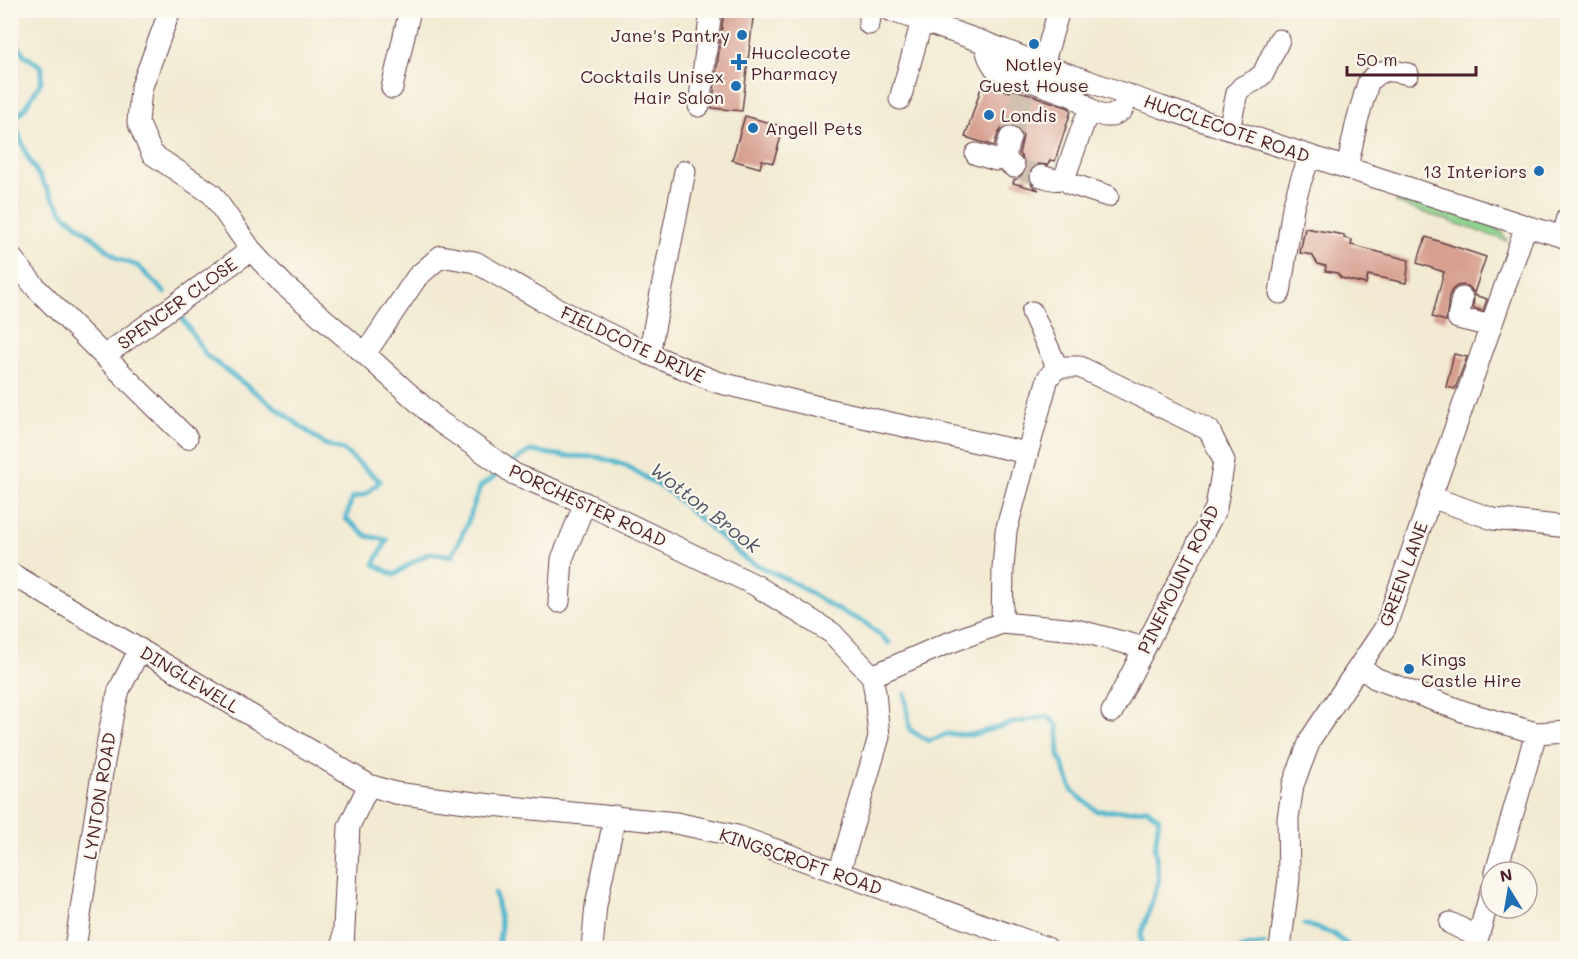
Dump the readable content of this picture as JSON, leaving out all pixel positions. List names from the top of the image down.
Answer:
{
  "streets": {
    "street": [
      "HUCCLECOTE ROAD",
      "SPENCER CLOSE",
      "FIELDCOTE DRIVE",
      "PORCHESTER ROAD",
      "GREEN LANE",
      "PINEMOUNT ROAD",
      "DINGLEWELL",
      "LYNTON ROAD",
      "KINGSCROFT ROAD"
    ]
  },
  "crossings": [
    ["HUCCLECOTE ROAD", "GREEN LANE"],
    ["SPENCER CLOSE", "PORCHESTER ROAD"],
    ["FIELDCOTE DRIVE", "PORCHESTER ROAD"],
    ["DINGLEWELL", "LYNTON ROAD"],
    ["DINGLEWELL", "KINGSCROFT ROAD"]
  ],
  "water": ["Wotton Brook"],
  "places": {
    "other": [
      "Jane's Pantry",
      "Notley Guest House",
      "Cocktails Unisex Hair Salon",
      "Londis",
      "Angell Pets",
      "13 Interiors",
      "Kings Castle Hire"
    ],
    "health": ["Hucclecote Pharmacy"]
  },
  "scale_bar": "50 m",
  "north": "top"
}
